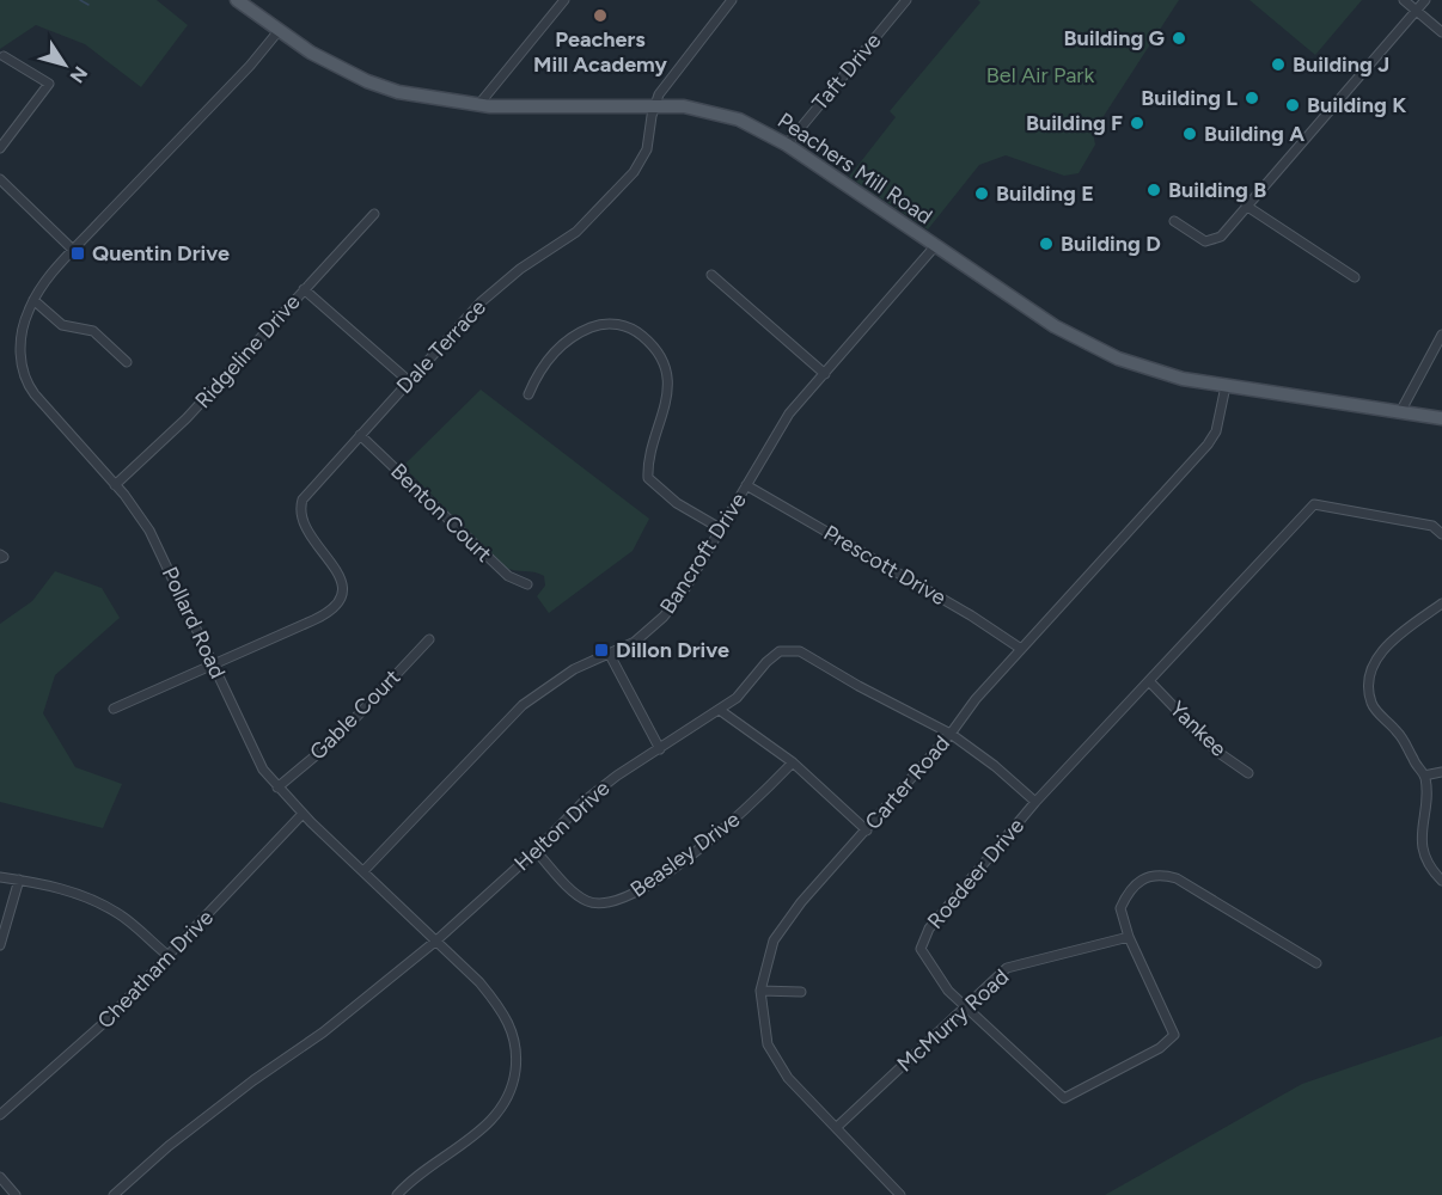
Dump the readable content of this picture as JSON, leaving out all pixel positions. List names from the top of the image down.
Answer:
{
  "streets": {
    "main road": ["Peachers Mill Road"],
    "street": [
      "Taft Drive",
      "Dale Terrace",
      "Ridgeline Drive",
      "Benton Court",
      "Bancroft Drive",
      "Prescott Drive",
      "Pollard Road",
      "Gable Court",
      "Yankee",
      "Carter Road",
      "Helton Drive",
      "Beasley Drive",
      "Roedeer Drive",
      "Cheatham Drive",
      "McMurry Road"
    ]
  },
  "crossings": [
    ["Taft Drive", "Peachers Mill Road"],
    ["Peachers Mill Road", "Dale Terrace"],
    ["Peachers Mill Road", "Bancroft Drive"],
    ["Peachers Mill Road", "Pollard Road"],
    ["Peachers Mill Road", "Carter Road"],
    ["Dale Terrace", "Benton Court"],
    ["Dale Terrace", "Pollard Road"],
    ["Ridgeline Drive", "Pollard Road"],
    ["Bancroft Drive", "Prescott Drive"],
    ["Bancroft Drive", "Pollard Road"],
    ["Prescott Drive", "Carter Road"],
    ["Pollard Road", "Gable Court"],
    ["Pollard Road", "Helton Drive"],
    ["Pollard Road", "Cheatham Drive"],
    ["Yankee", "Roedeer Drive"],
    ["Carter Road", "Helton Drive"],
    ["Carter Road", "McMurry Road"],
    ["Helton Drive", "Beasley Drive"],
    ["Helton Drive", "Roedeer Drive"],
    ["Roedeer Drive", "McMurry Road"]
  ],
  "parks": ["Bel Air Park"],
  "places": {
    "other": [
      "Peachers Mill Academy",
      "Building G",
      "Building J",
      "Building L",
      "Building K",
      "Building F",
      "Building A",
      "Building B",
      "Building E",
      "Building D"
    ],
    "transit": ["Quentin Drive", "Dillon Drive"]
  },
  "north": "bottom right"
}
